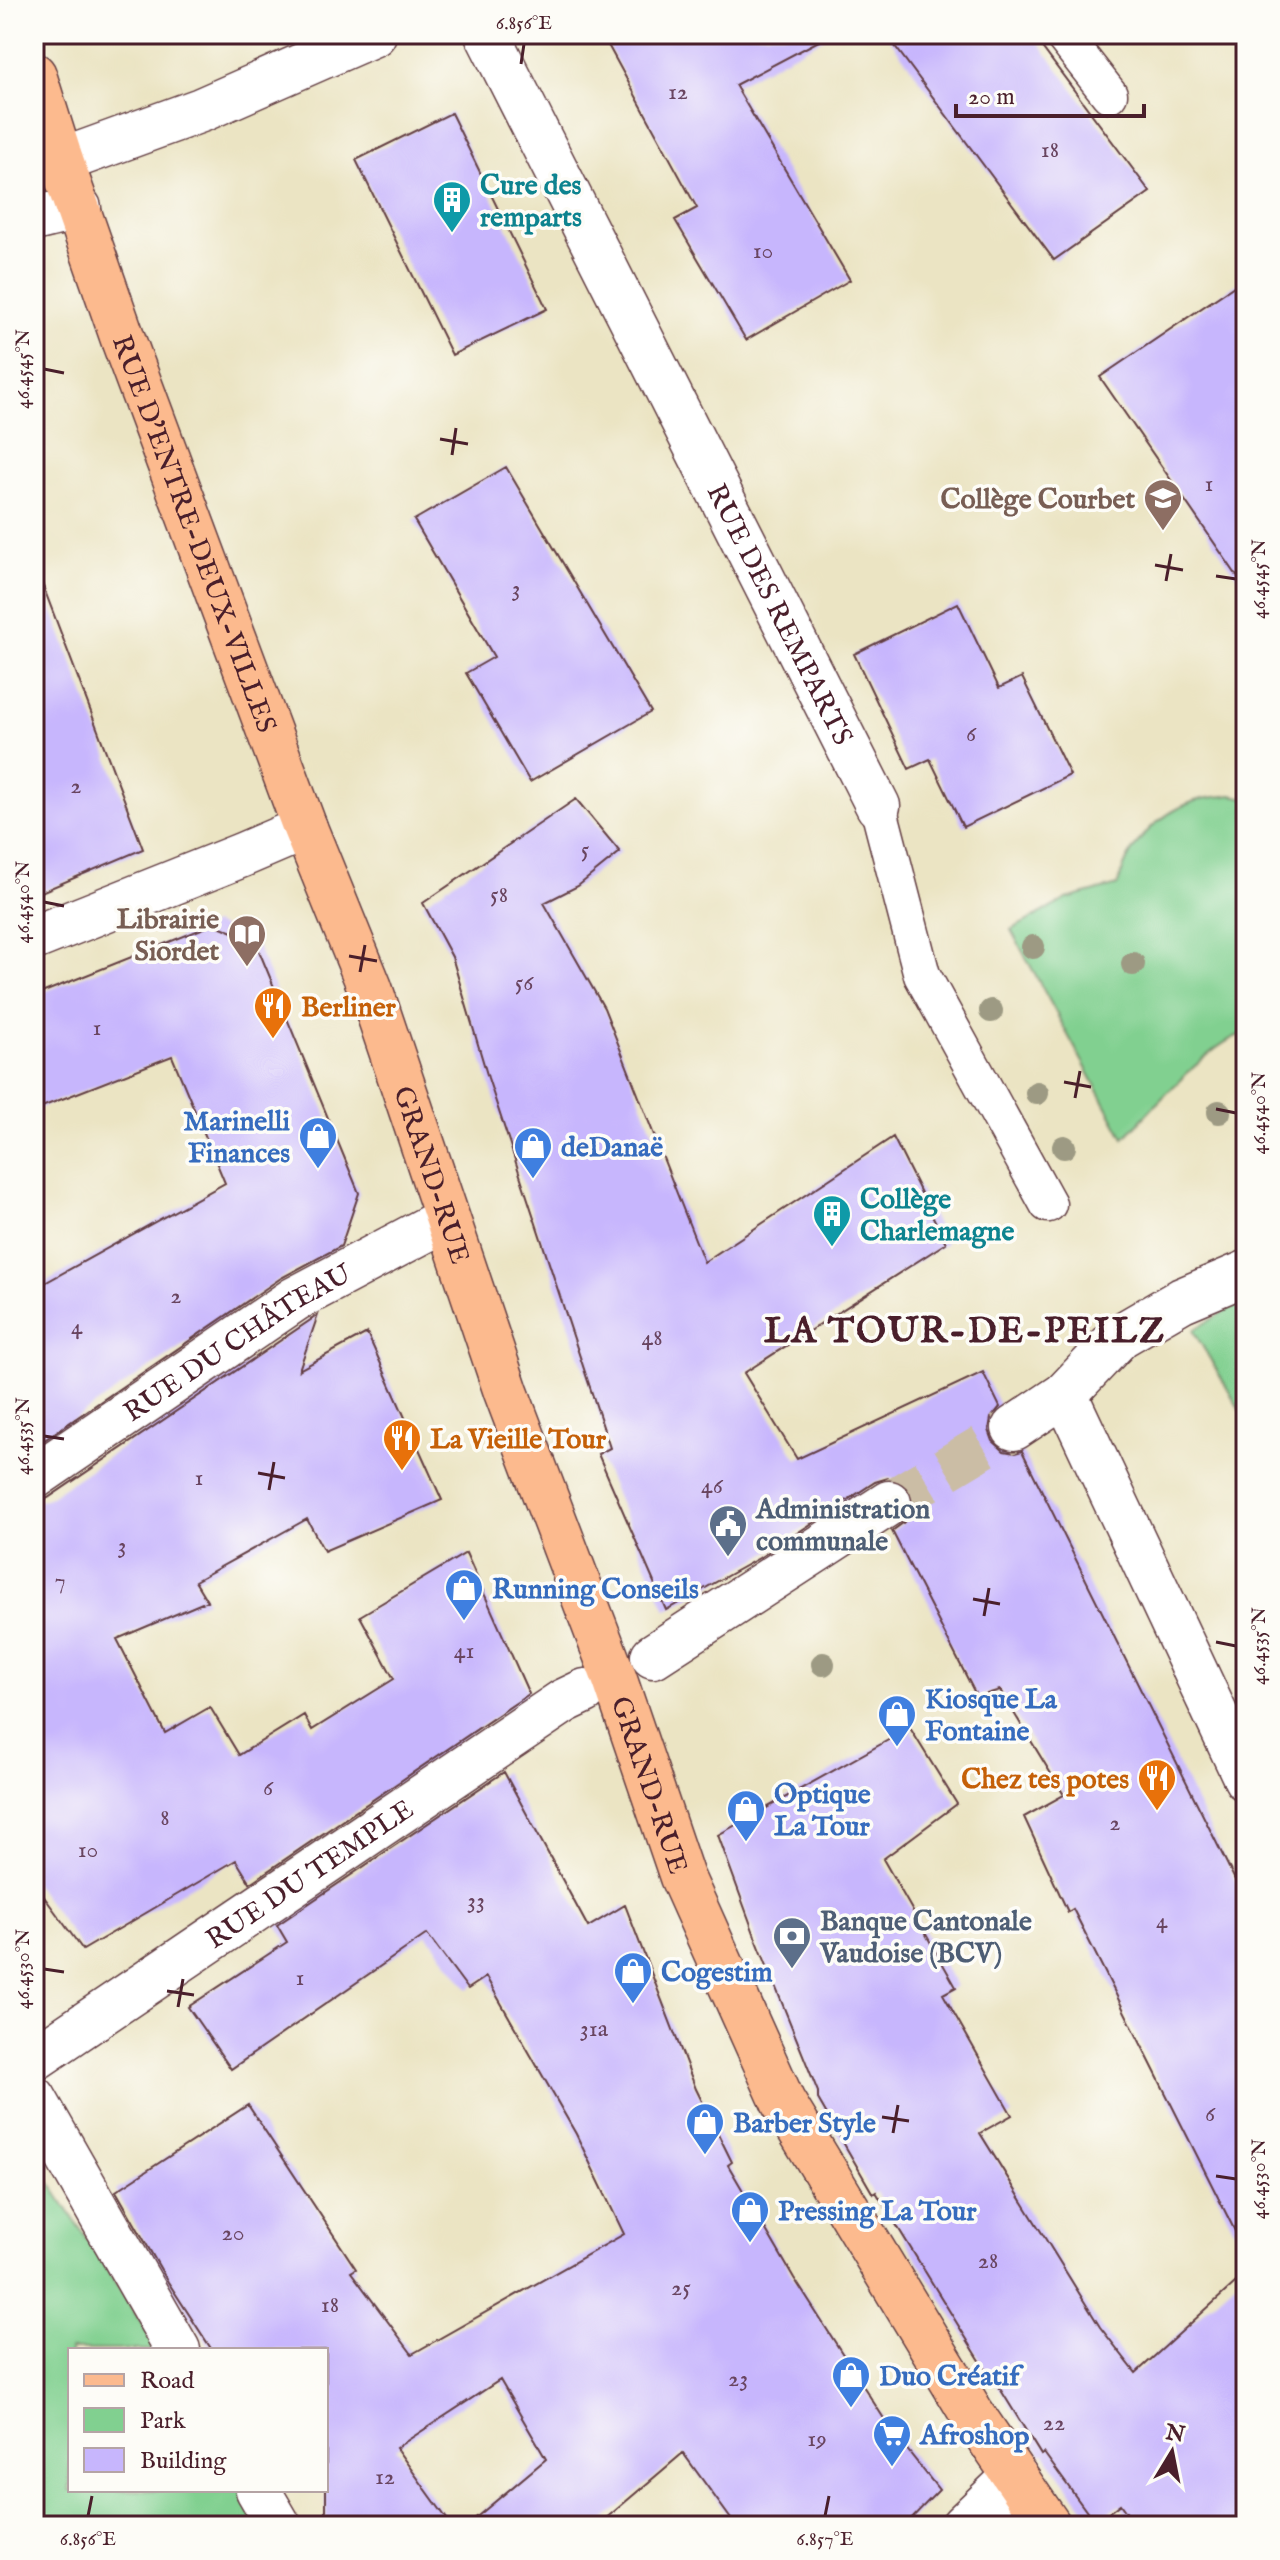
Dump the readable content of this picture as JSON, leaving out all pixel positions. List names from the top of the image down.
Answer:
{
  "streets": {
    "main road": ["RUE D'ENTRE-DEUX-VILLES", "GRAND-RUE"],
    "street": ["RUE DES REMPARTS", "RUE DU CHÂTEAU", "RUE DU TEMPLE"]
  },
  "crossings": [
    ["RUE D'ENTRE-DEUX-VILLES", "GRAND-RUE"],
    ["GRAND-RUE", "RUE DU CHÂTEAU"]
  ],
  "districts": ["LA TOUR-DE-PEILZ"],
  "places": {
    "building": ["Cure des remparts", "Collège Charlemagne"],
    "school or university": ["Collège Courbet"],
    "library": ["Librairie Siordet"],
    "restaurant": ["Berliner", "La Vieille Tour", "Chez tes potes"],
    "shop": [
      "Marinelli Finances",
      "deDanaë",
      "Running Conseils",
      "Kiosque La Fontaine",
      "Optique La Tour",
      "Cogestim",
      "Barber Style",
      "Pressing La Tour",
      "Duo Créatif"
    ],
    "public building": ["Administration communale"],
    "bank": ["Banque Cantonale Vaudoise (BCV)"],
    "supermarket": ["Afroshop"]
  },
  "house_numbers": [
    "12",
    "18",
    "10",
    "1",
    "3",
    "6",
    "2",
    "5",
    "58",
    "56",
    "1",
    "2",
    "4",
    "48",
    "1",
    "46",
    "3",
    "7",
    "41",
    "6",
    "8",
    "2",
    "10",
    "33",
    "4",
    "1",
    "31a",
    "6",
    "20",
    "28",
    "25",
    "18",
    "23",
    "22",
    "19",
    "12"
  ],
  "legend": ["Road", "Park", "Building"],
  "scale_bar": "20 m",
  "north": "top",
  "coordinates": [
    "6.856°E",
    "46.4545°N",
    "46.4540°N",
    "46.4535°N",
    "46.4530°N",
    "6.857°E"
  ]
}
